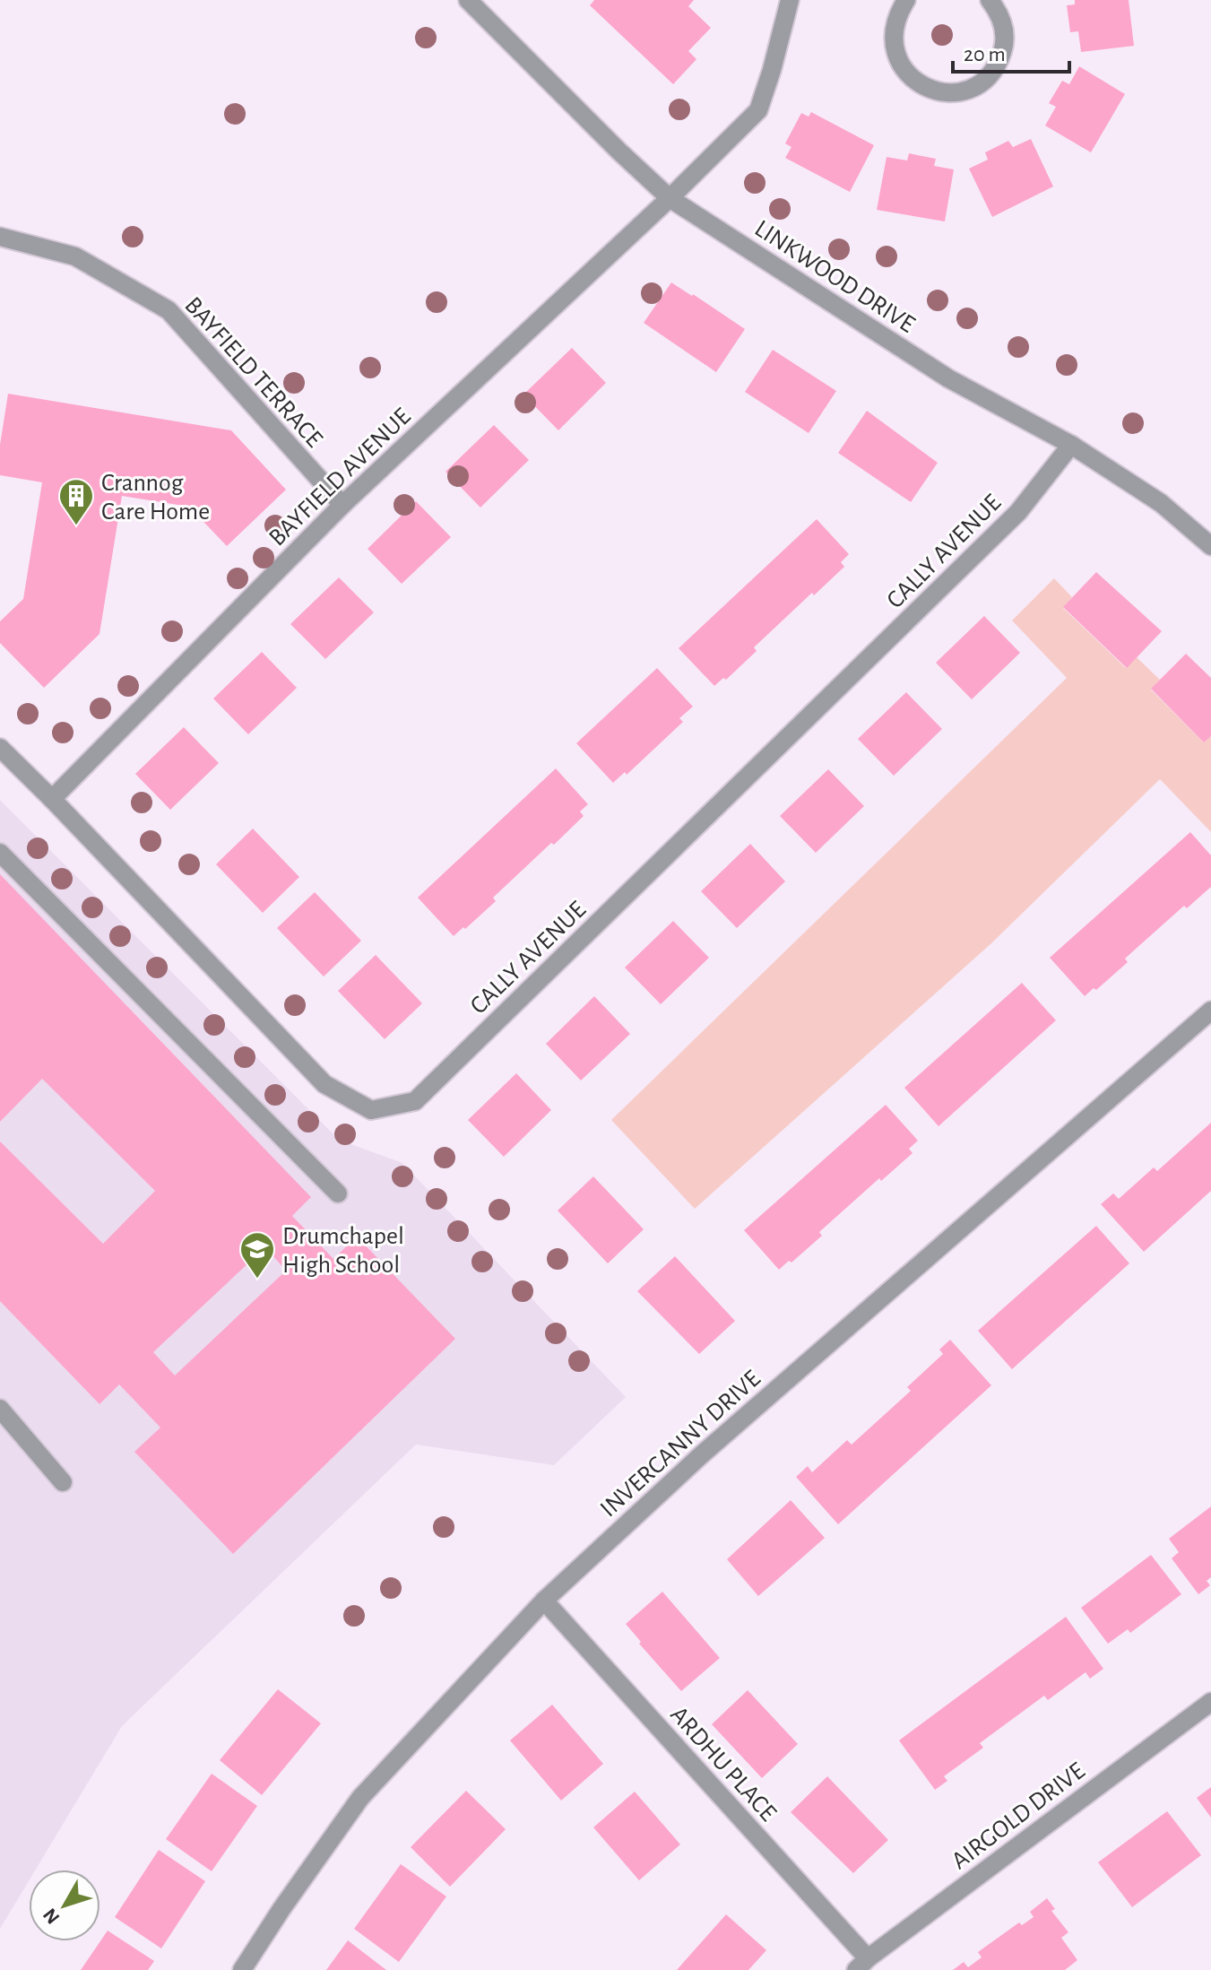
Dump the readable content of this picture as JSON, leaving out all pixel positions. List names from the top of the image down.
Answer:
{
  "streets": {
    "street": [
      "LINKWOOD DRIVE",
      "BAYFIELD TERRACE",
      "BAYFIELD AVENUE",
      "CALLY AVENUE",
      "INVERCANNY DRIVE",
      "ARDHU PLACE",
      "AIRGOLD DRIVE"
    ]
  },
  "crossings": [
    ["LINKWOOD DRIVE", "BAYFIELD AVENUE"],
    ["LINKWOOD DRIVE", "CALLY AVENUE"],
    ["BAYFIELD TERRACE", "BAYFIELD AVENUE"],
    ["BAYFIELD AVENUE", "CALLY AVENUE"],
    ["INVERCANNY DRIVE", "ARDHU PLACE"],
    ["ARDHU PLACE", "AIRGOLD DRIVE"]
  ],
  "places": {
    "building": ["Crannog Care Home"],
    "school or university": ["Drumchapel High School"]
  },
  "scale_bar": "20 m",
  "north": "bottom left"
}
